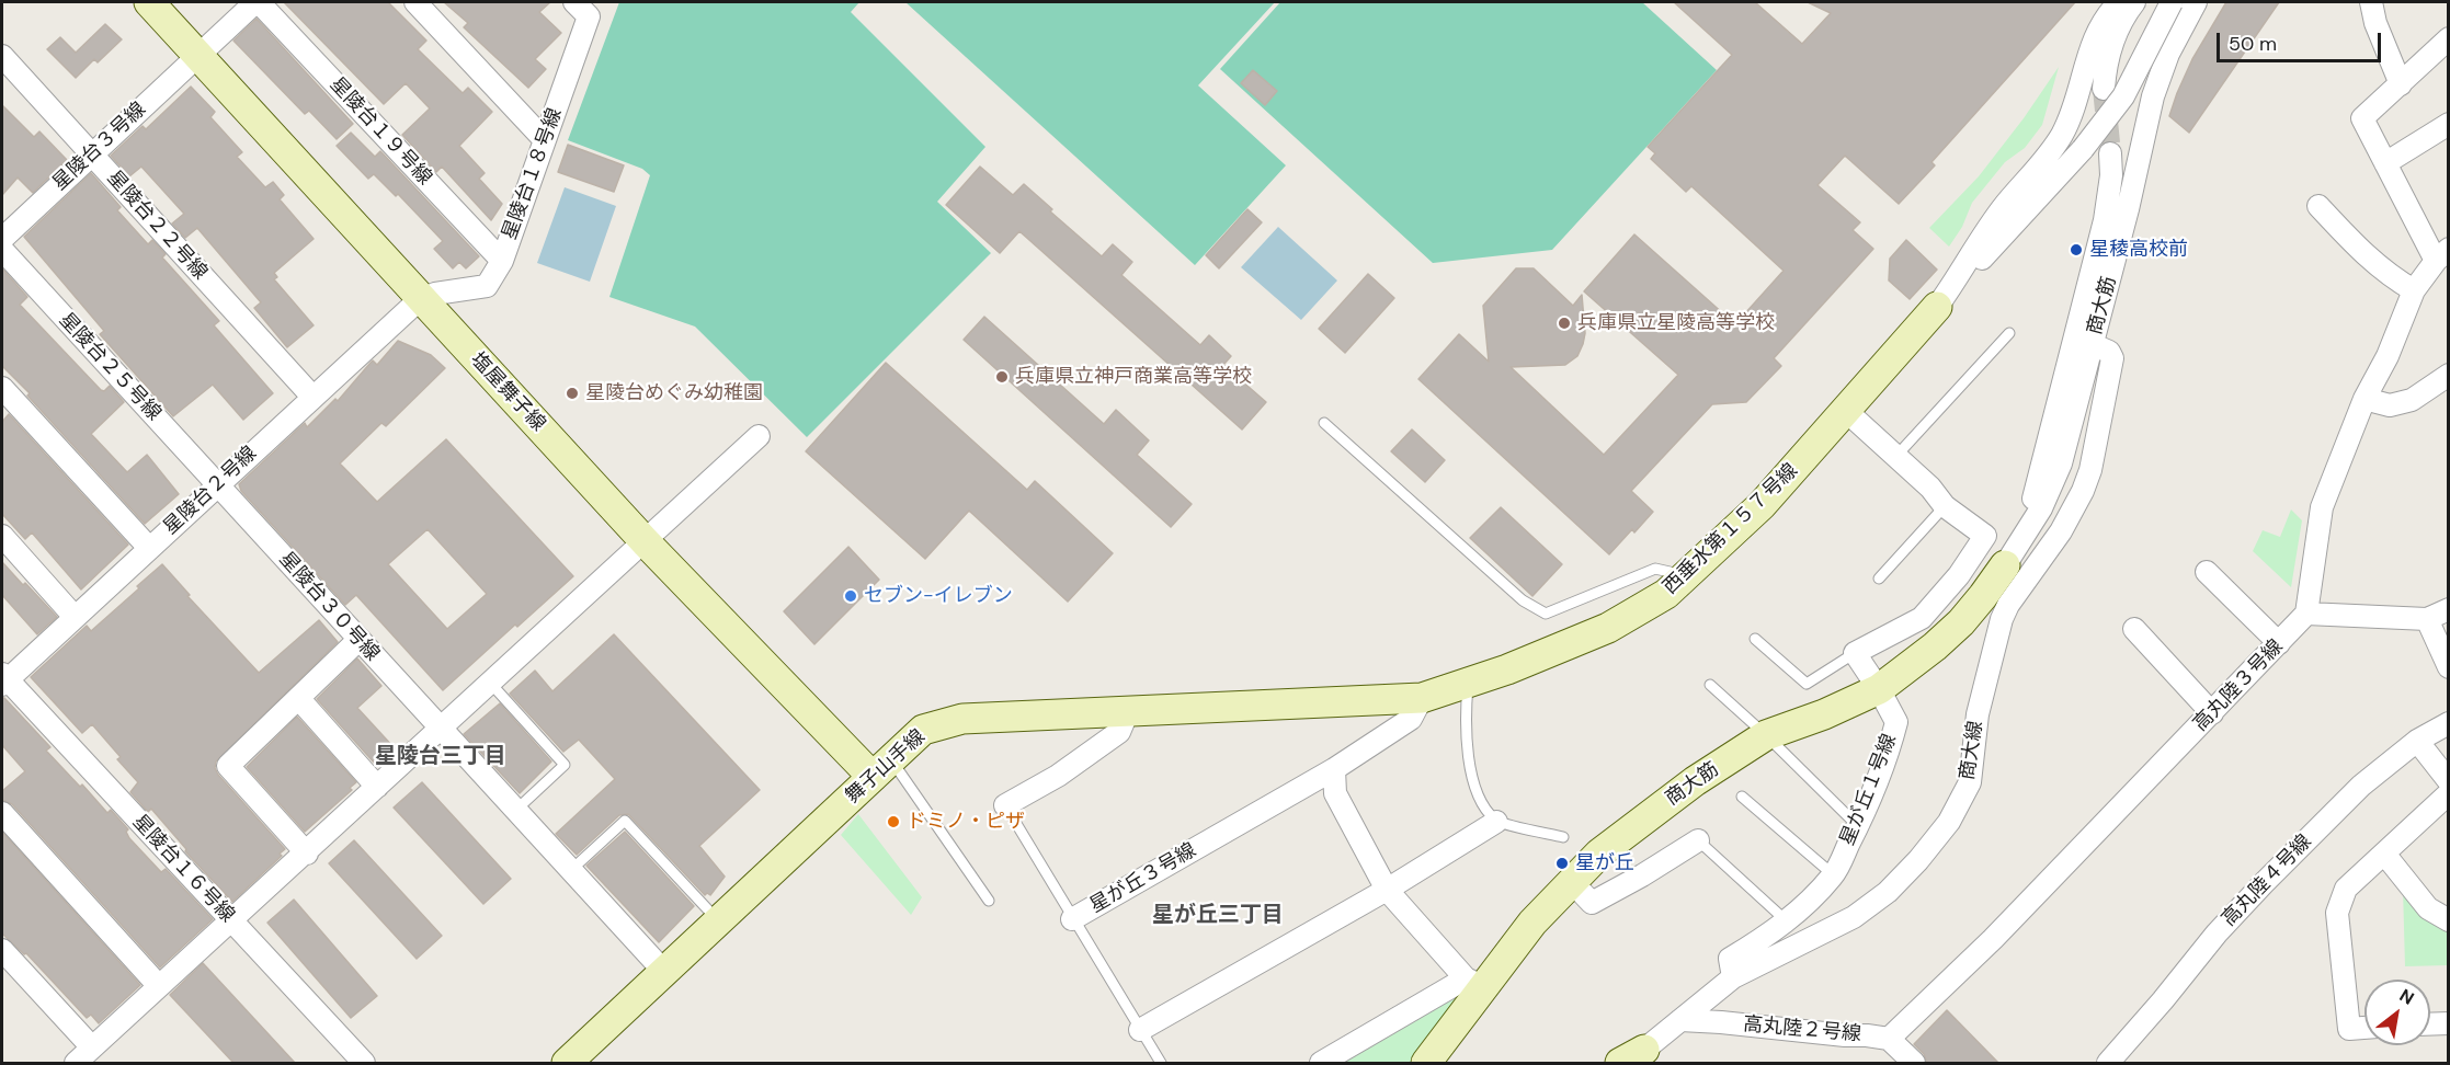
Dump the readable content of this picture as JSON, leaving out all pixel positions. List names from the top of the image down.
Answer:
{
  "streets": {
    "street": [
      "星陵台１９号線",
      "星陵台３号線",
      "星陵台１８号線",
      "星陵台２２号線",
      "商大筋",
      "星陵台２５号線",
      "塩屋舞子線",
      "星陵台２号線",
      "西垂水第１５７号線",
      "星陵台３０号線",
      "高丸陸３号線",
      "商大線",
      "舞子山手線",
      "星が丘１号線",
      "星陵台１６号線",
      "星が丘３号線",
      "高丸陸４号線",
      "高丸陸２号線"
    ]
  },
  "crossings": [
    ["星陵台１９号線", "星陵台３号線"],
    ["星陵台１９号線", "星陵台１８号線"],
    ["星陵台３号線", "星陵台２２号線"],
    ["星陵台３号線", "塩屋舞子線"],
    ["星陵台１８号線", "塩屋舞子線"],
    ["星陵台１８号線", "星陵台２号線"],
    ["星陵台２２号線", "星陵台２号線"],
    ["商大筋", "商大線"],
    ["商大筋", "星が丘１号線"],
    ["星陵台２５号線", "星陵台２号線"],
    ["星陵台２５号線", "星陵台３０号線"],
    ["塩屋舞子線", "星陵台２号線"],
    ["塩屋舞子線", "舞子山手線"],
    ["星陵台２号線", "星陵台３０号線"],
    ["星陵台２号線", "星陵台１６号線"],
    ["西垂水第１５７号線", "舞子山手線"],
    ["星陵台３０号線", "舞子山手線"],
    ["高丸陸３号線", "高丸陸２号線"],
    ["商大線", "星が丘１号線"],
    ["商大線", "高丸陸２号線"]
  ],
  "districts": ["星陵台三丁目", "星が丘三丁目"],
  "places": [
    "星稜高校前",
    "兵庫県立星陵高等学校",
    "兵庫県立神戸商業高等学校",
    "星陵台めぐみ幼稚園",
    "セブン-イレブン",
    "ドミノ・ピザ",
    "星が丘"
  ],
  "scale_bar": "50 m",
  "north": "top right"
}
